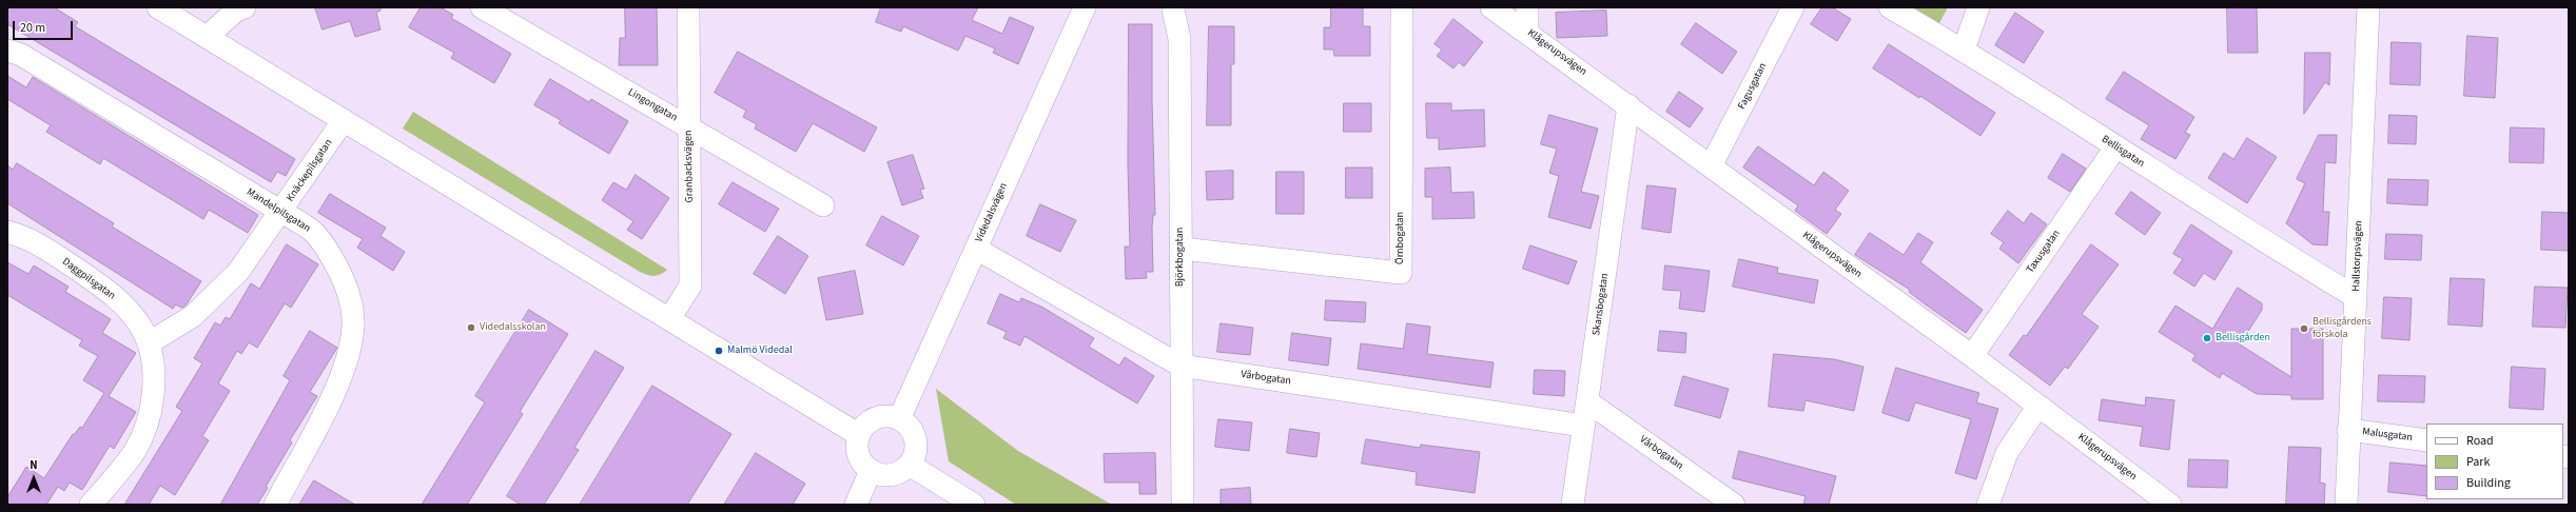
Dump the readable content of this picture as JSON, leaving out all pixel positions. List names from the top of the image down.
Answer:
{
  "streets": {
    "street": [
      "Klågerupsvägen",
      "Fagusgatan",
      "Lingongatan",
      "Bellisgatan",
      "Granbacksvägen",
      "Knäckepilsgatan",
      "Mandelpilsgatan",
      "Videdalsvägen",
      "Örnbogatan",
      "Taxusgatan",
      "Hallstorpsvägen",
      "Björkbogatan",
      "Daggpilsgatan",
      "Skansbogatan",
      "Vårbogatan",
      "Malusgatan"
    ]
  },
  "crossings": [
    ["Klågerupsvägen", "Fagusgatan"],
    ["Klågerupsvägen", "Taxusgatan"],
    ["Klågerupsvägen", "Skansbogatan"],
    ["Lingongatan", "Granbacksvägen"],
    ["Bellisgatan", "Taxusgatan"],
    ["Bellisgatan", "Hallstorpsvägen"],
    ["Knäckepilsgatan", "Mandelpilsgatan"],
    ["Knäckepilsgatan", "Daggpilsgatan"],
    ["Videdalsvägen", "Vårbogatan"],
    ["Örnbogatan", "Björkbogatan"],
    ["Hallstorpsvägen", "Malusgatan"],
    ["Björkbogatan", "Vårbogatan"],
    ["Skansbogatan", "Vårbogatan"]
  ],
  "places": [
    "Videdalsskolan",
    "Bellisgårdens förskola",
    "Bellisgården",
    "Malmö Videdal"
  ],
  "legend": ["Road", "Park", "Building"],
  "scale_bar": "20 m",
  "north": "top"
}
